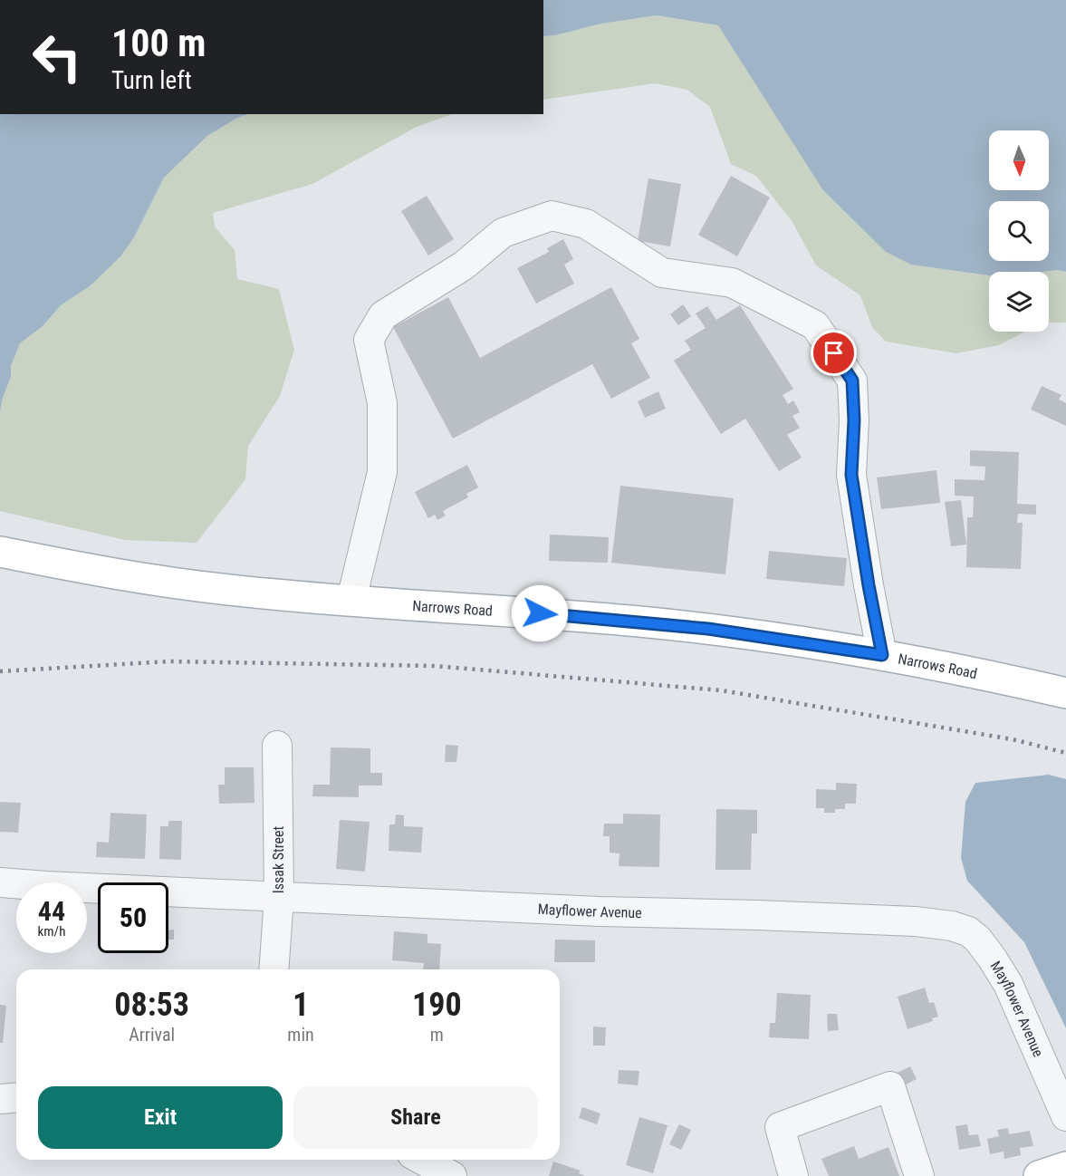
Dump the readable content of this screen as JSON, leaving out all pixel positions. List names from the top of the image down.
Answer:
{
  "streets": {
    "main road": ["Narrows Road"],
    "street": ["Issak Street", "Mayflower Avenue"]
  },
  "crossings": [
    ["Issak Street", "Mayflower Avenue"]
  ],
  "north": "bottom",
  "page": {
    "turn": ["100 m", "Turn left"],
    "speed": "44 km/h",
    "limit": "50",
    "eta": [
      "08:53",
      "Arrival",
      "1",
      "min",
      "190",
      "m"
    ],
    "buttons": ["Exit", "Share"]
  }
}
